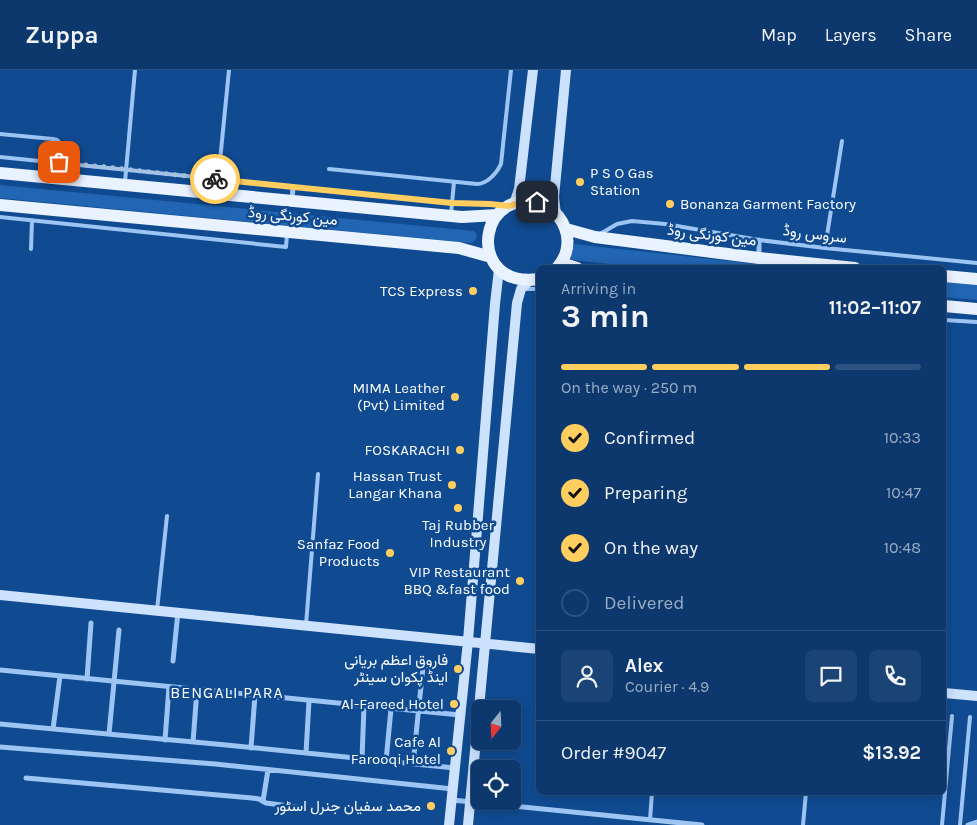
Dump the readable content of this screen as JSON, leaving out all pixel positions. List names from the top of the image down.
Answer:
{
  "streets": {
    "main road": ["مین کورنگی روڈ"],
    "lane": ["سروس روڈ"]
  },
  "crossings": [
    ["مین کورنگی روڈ", "سروس روڈ"]
  ],
  "districts": ["BENGALI PARA"],
  "places": [
    "P S O Gas Station",
    "Bonanza Garment Factory",
    "TCS Express",
    "MIMA Leather (Pvt) Limited",
    "FOSKARACHI",
    "Hassan Trust Langar Khana",
    "Taj Rubber Industry",
    "Sanfaz Food Products",
    "VIP Restaurant BBQ &fast food",
    "فاروق اعظم بریانی اینڈ پکوان سینٹر",
    "Al-Fareed Hotel",
    "Cafe Al Farooqi Hotel",
    "محمد سفیان جنرل اسٹور"
  ],
  "north": "bottom",
  "page": {
    "header": "Zuppa",
    "nav": ["Map", "Layers", "Share"],
    "heading": ["3 min", "Arriving in", "11:02–11:07"],
    "panel": [
      "Alex",
      "Courier · 4.9",
      "Order #9047",
      "$13.92"
    ],
    "bar": "On the way · 250 m",
    "list": [
      ["Confirmed", "10:33"],
      ["Preparing", "10:47"],
      ["On the way", "10:48"],
      "Delivered"
    ]
  }
}
